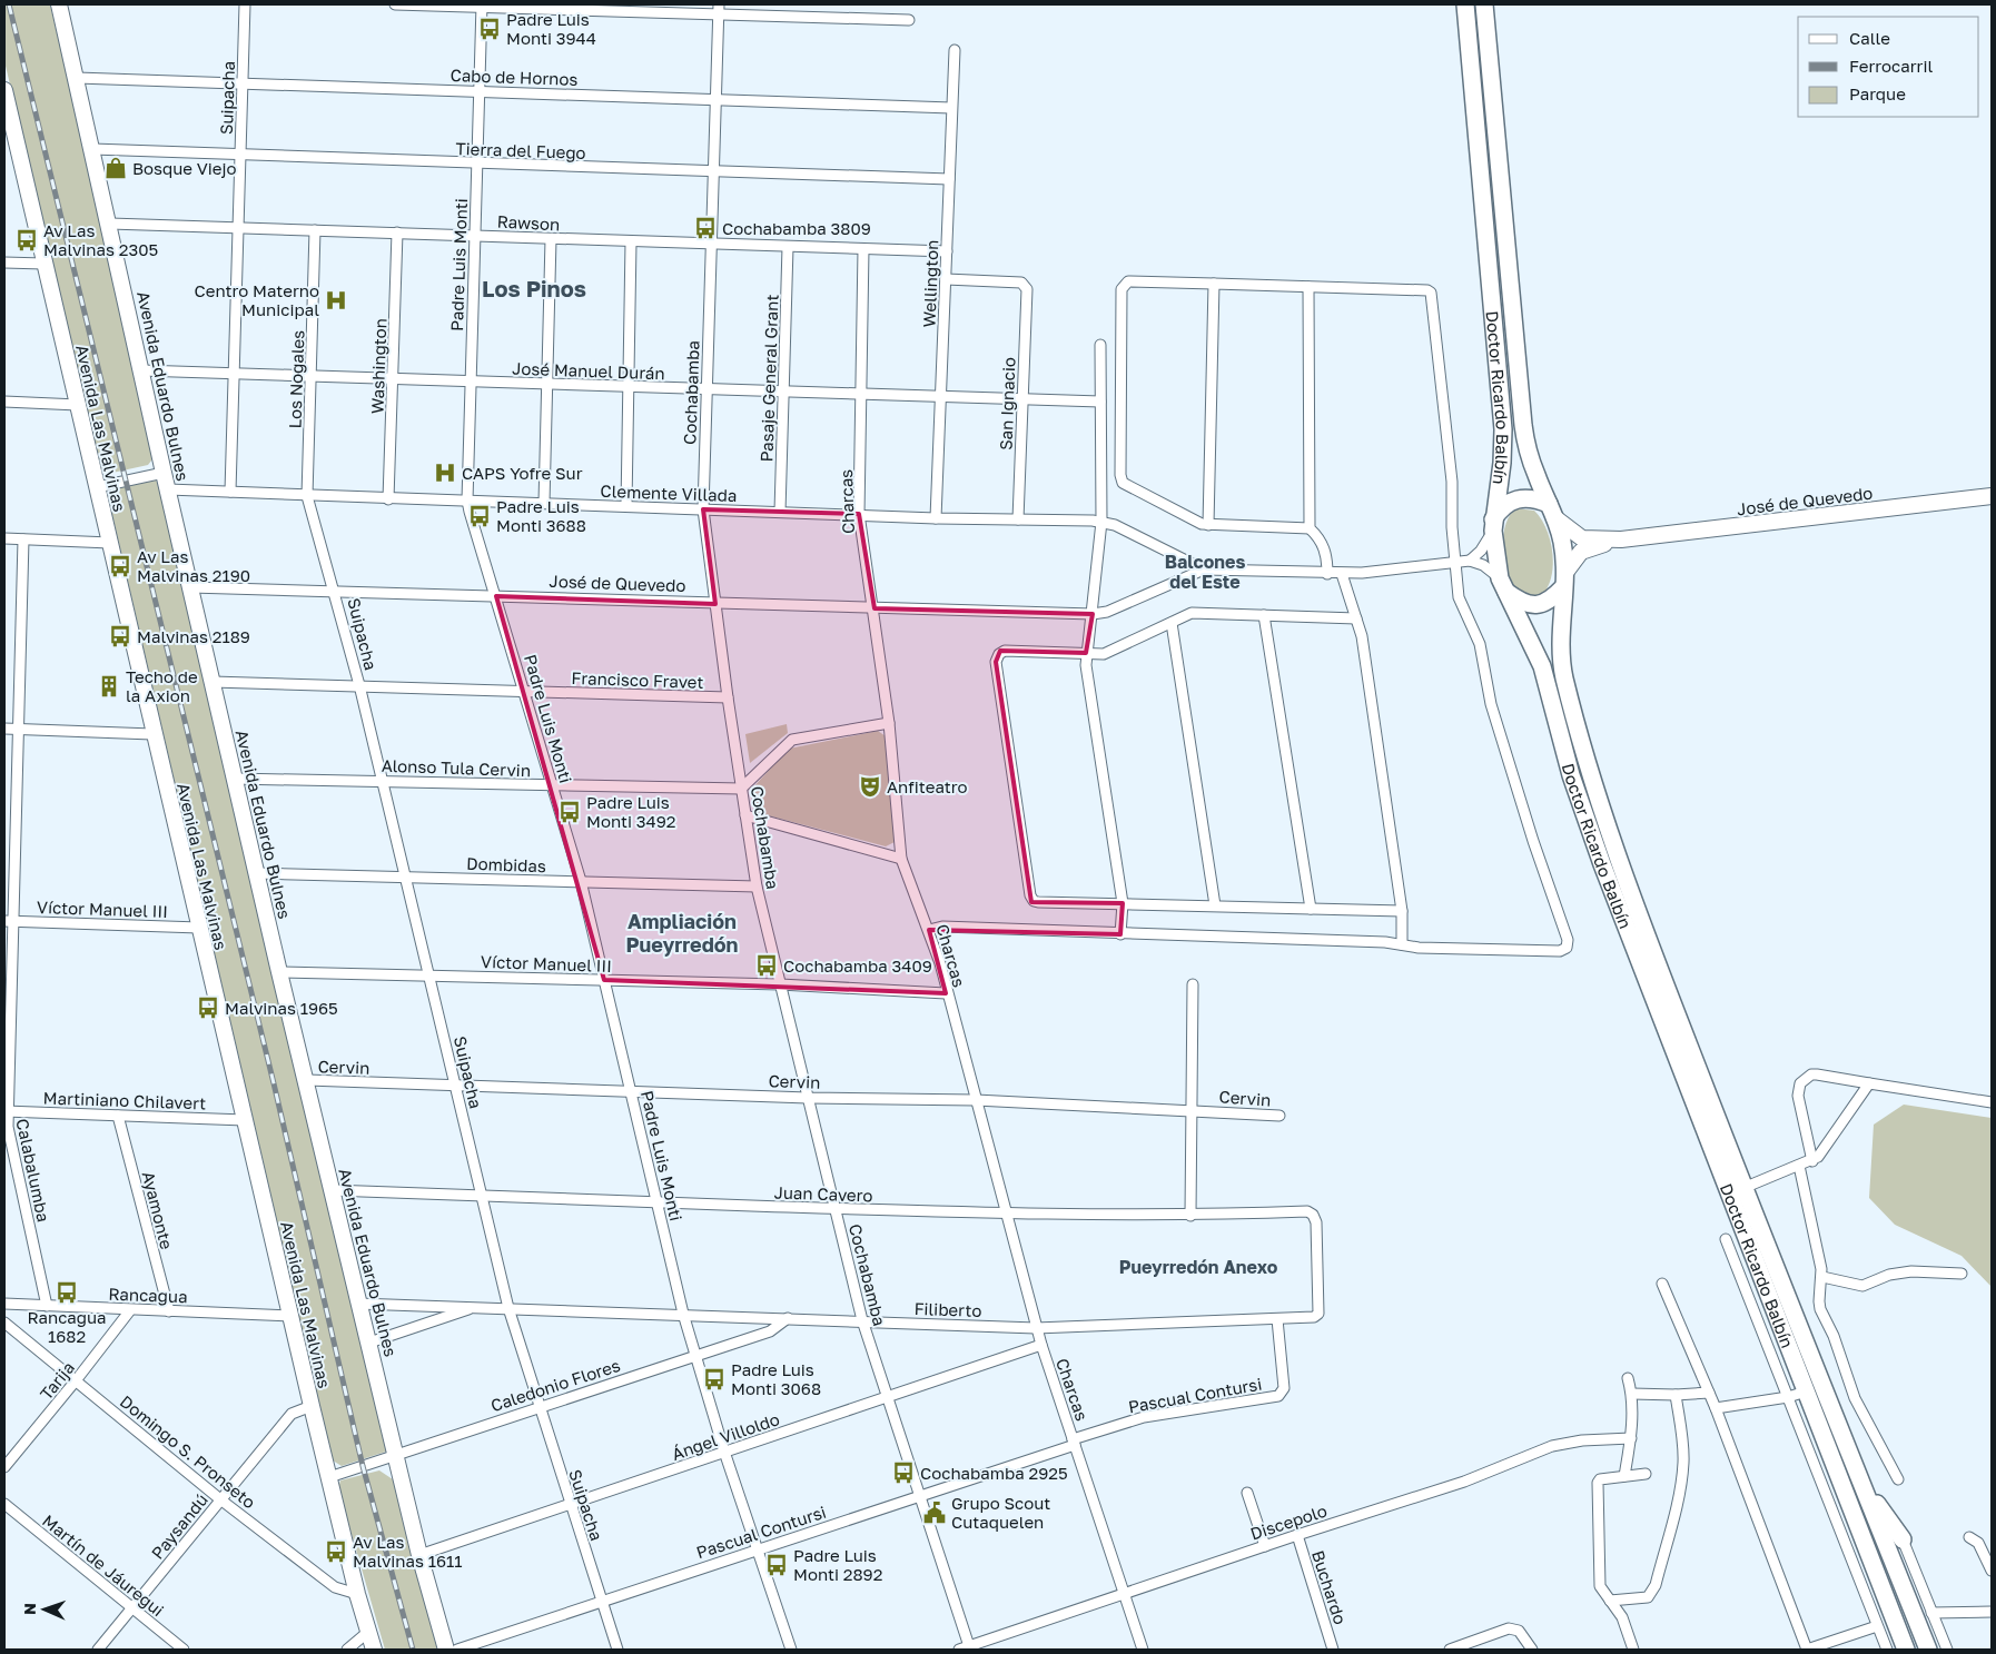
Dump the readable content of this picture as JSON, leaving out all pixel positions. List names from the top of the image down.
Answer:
{
  "streets": {
    "main road": [
      "Avenida Eduardo Bulnes",
      "Doctor Ricardo Balbín",
      "Avenida Las Malvinas",
      "José de Quevedo"
    ],
    "street": [
      "Cabo de Hornos",
      "Suipacha",
      "Tierra del Fuego",
      "Rawson",
      "Padre Luis Monti",
      "Wellington",
      "Washington",
      "José Manuel Durán",
      "Pasaje General Grant",
      "Los Nogales",
      "Cochabamba",
      "San Ignacio",
      "Clemente Villada",
      "Charcas",
      "Francisco Fravet",
      "Alonso Tula Cervin",
      "Dombidas",
      "Víctor Manuel III",
      "Cervin",
      "Martiniano Chilavert",
      "Calabalumba",
      "Juan Cavero",
      "Ayamonte",
      "Rancagua",
      "Filiberto",
      "Tarija",
      "Caledonio Flores",
      "Pascual Contursi",
      "Ángel Villoldo",
      "Domingo S. Pronseto",
      "Discepolo",
      "Paysandú",
      "Martín de Jáuregui",
      "Buchardo"
    ]
  },
  "crossings": [
    ["Cabo de Hornos", "Suipacha"],
    ["Cabo de Hornos", "Padre Luis Monti"],
    ["Cabo de Hornos", "Wellington"],
    ["Cabo de Hornos", "Avenida Eduardo Bulnes"],
    ["Cabo de Hornos", "Cochabamba"],
    ["Suipacha", "Tierra del Fuego"],
    ["Suipacha", "Rawson"],
    ["Suipacha", "José Manuel Durán"],
    ["Suipacha", "Los Nogales"],
    ["Suipacha", "Clemente Villada"],
    ["Suipacha", "José de Quevedo"],
    ["Suipacha", "Francisco Fravet"],
    ["Suipacha", "Alonso Tula Cervin"],
    ["Suipacha", "Dombidas"],
    ["Suipacha", "Víctor Manuel III"],
    ["Suipacha", "Cervin"],
    ["Suipacha", "Juan Cavero"],
    ["Suipacha", "Filiberto"],
    ["Suipacha", "Caledonio Flores"],
    ["Suipacha", "Pascual Contursi"],
    ["Suipacha", "Ángel Villoldo"],
    ["Tierra del Fuego", "Padre Luis Monti"],
    ["Tierra del Fuego", "Wellington"],
    ["Tierra del Fuego", "Avenida Eduardo Bulnes"],
    ["Tierra del Fuego", "Cochabamba"],
    ["Rawson", "Padre Luis Monti"],
    ["Rawson", "Wellington"],
    ["Rawson", "Washington"],
    ["Rawson", "Pasaje General Grant"],
    ["Rawson", "Los Nogales"],
    ["Rawson", "Avenida Eduardo Bulnes"],
    ["Rawson", "Cochabamba"],
    ["Rawson", "Charcas"],
    ["Padre Luis Monti", "José Manuel Durán"],
    ["Padre Luis Monti", "Clemente Villada"],
    ["Padre Luis Monti", "José de Quevedo"],
    ["Padre Luis Monti", "Francisco Fravet"],
    ["Padre Luis Monti", "Alonso Tula Cervin"],
    ["Padre Luis Monti", "Dombidas"],
    ["Padre Luis Monti", "Víctor Manuel III"],
    ["Padre Luis Monti", "Cervin"],
    ["Padre Luis Monti", "Juan Cavero"],
    ["Padre Luis Monti", "Filiberto"],
    ["Padre Luis Monti", "Caledonio Flores"],
    ["Padre Luis Monti", "Pascual Contursi"],
    ["Padre Luis Monti", "Ángel Villoldo"],
    ["Wellington", "José Manuel Durán"],
    ["Wellington", "San Ignacio"],
    ["Wellington", "Clemente Villada"],
    ["Washington", "José Manuel Durán"],
    ["Washington", "Clemente Villada"],
    ["José Manuel Durán", "Pasaje General Grant"],
    ["José Manuel Durán", "Los Nogales"],
    ["José Manuel Durán", "Avenida Eduardo Bulnes"],
    ["José Manuel Durán", "Cochabamba"],
    ["José Manuel Durán", "San Ignacio"],
    ["José Manuel Durán", "Charcas"],
    ["Pasaje General Grant", "Clemente Villada"],
    ["Los Nogales", "Clemente Villada"],
    ["Avenida Eduardo Bulnes", "Clemente Villada"],
    ["Avenida Eduardo Bulnes", "José de Quevedo"],
    ["Avenida Eduardo Bulnes", "Francisco Fravet"],
    ["Avenida Eduardo Bulnes", "Alonso Tula Cervin"],
    ["Avenida Eduardo Bulnes", "Dombidas"],
    ["Avenida Eduardo Bulnes", "Víctor Manuel III"],
    ["Avenida Eduardo Bulnes", "Cervin"],
    ["Avenida Eduardo Bulnes", "Juan Cavero"],
    ["Avenida Eduardo Bulnes", "Filiberto"],
    ["Avenida Eduardo Bulnes", "Caledonio Flores"],
    ["Avenida Eduardo Bulnes", "Ángel Villoldo"],
    ["Cochabamba", "Clemente Villada"],
    ["Cochabamba", "José de Quevedo"],
    ["Cochabamba", "Francisco Fravet"],
    ["Cochabamba", "Alonso Tula Cervin"],
    ["Cochabamba", "Dombidas"],
    ["Cochabamba", "Víctor Manuel III"],
    ["Cochabamba", "Cervin"],
    ["Cochabamba", "Juan Cavero"],
    ["Cochabamba", "Filiberto"],
    ["Cochabamba", "Pascual Contursi"],
    ["Cochabamba", "Ángel Villoldo"],
    ["Cochabamba", "Discepolo"],
    ["San Ignacio", "Clemente Villada"],
    ["Avenida Las Malvinas", "Víctor Manuel III"],
    ["Avenida Las Malvinas", "Martiniano Chilavert"],
    ["Avenida Las Malvinas", "Rancagua"],
    ["Avenida Las Malvinas", "Caledonio Flores"],
    ["Avenida Las Malvinas", "Domingo S. Pronseto"],
    ["Avenida Las Malvinas", "Paysandú"],
    ["Clemente Villada", "José de Quevedo"],
    ["Clemente Villada", "Charcas"],
    ["José de Quevedo", "Charcas"],
    ["Charcas", "Víctor Manuel III"],
    ["Charcas", "Cervin"],
    ["Charcas", "Juan Cavero"],
    ["Charcas", "Filiberto"],
    ["Charcas", "Pascual Contursi"],
    ["Charcas", "Ángel Villoldo"],
    ["Charcas", "Discepolo"],
    ["Víctor Manuel III", "Calabalumba"],
    ["Martiniano Chilavert", "Calabalumba"],
    ["Martiniano Chilavert", "Ayamonte"],
    ["Calabalumba", "Rancagua"],
    ["Juan Cavero", "Filiberto"],
    ["Ayamonte", "Rancagua"],
    ["Rancagua", "Tarija"],
    ["Filiberto", "Caledonio Flores"],
    ["Filiberto", "Pascual Contursi"],
    ["Tarija", "Domingo S. Pronseto"],
    ["Domingo S. Pronseto", "Paysandú"],
    ["Discepolo", "Buchardo"],
    ["Paysandú", "Martín de Jáuregui"]
  ],
  "districts": [
    "Los Pinos",
    "Balcones del Este",
    "Ampliación Pueyrredón",
    "Pueyrredón Anexo"
  ],
  "places": {
    "bus stop": [
      "Padre Luis Monti 3944",
      "Cochabamba 3809",
      "Av Las Malvinas 2305",
      "Padre Luis Monti 3688",
      "Av Las Malvinas 2190",
      "Malvinas 2189",
      "Padre Luis Monti 3492",
      "Cochabamba 3409",
      "Malvinas 1965",
      "Rancagua 1682",
      "Padre Luis Monti 3068",
      "Cochabamba 2925",
      "Av Las Malvinas 1611",
      "Padre Luis Monti 2892"
    ],
    "shop": ["Bosque Viejo"],
    "hospital": ["Centro Materno Municipal", "CAPS Yofre Sur"],
    "building": ["Techo de la Axion"],
    "theatre": ["Anfiteatro"],
    "public building": ["Grupo Scout Cutaquelen"]
  },
  "legend": ["Calle", "Ferrocarril", "Parque"],
  "north": "left"
}
